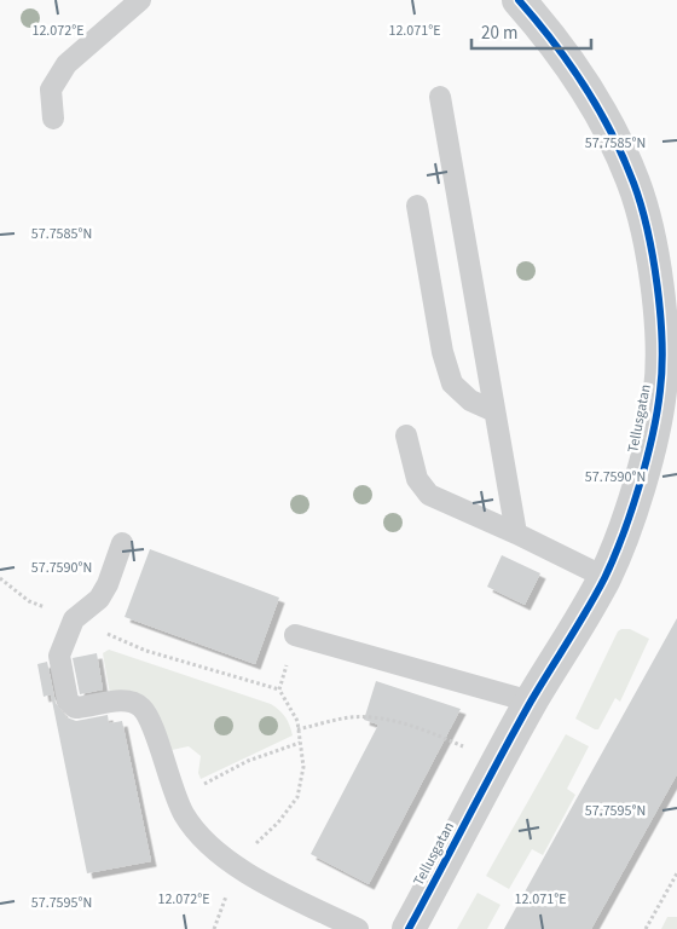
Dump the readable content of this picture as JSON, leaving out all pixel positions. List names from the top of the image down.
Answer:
{
  "streets": {
    "street": ["Tellusgatan"]
  },
  "scale_bar": "20 m",
  "coordinates": [
    "12.072°E",
    "12.071°E",
    "57.7585°N",
    "57.7590°N",
    "57.7595°N"
  ]
}
